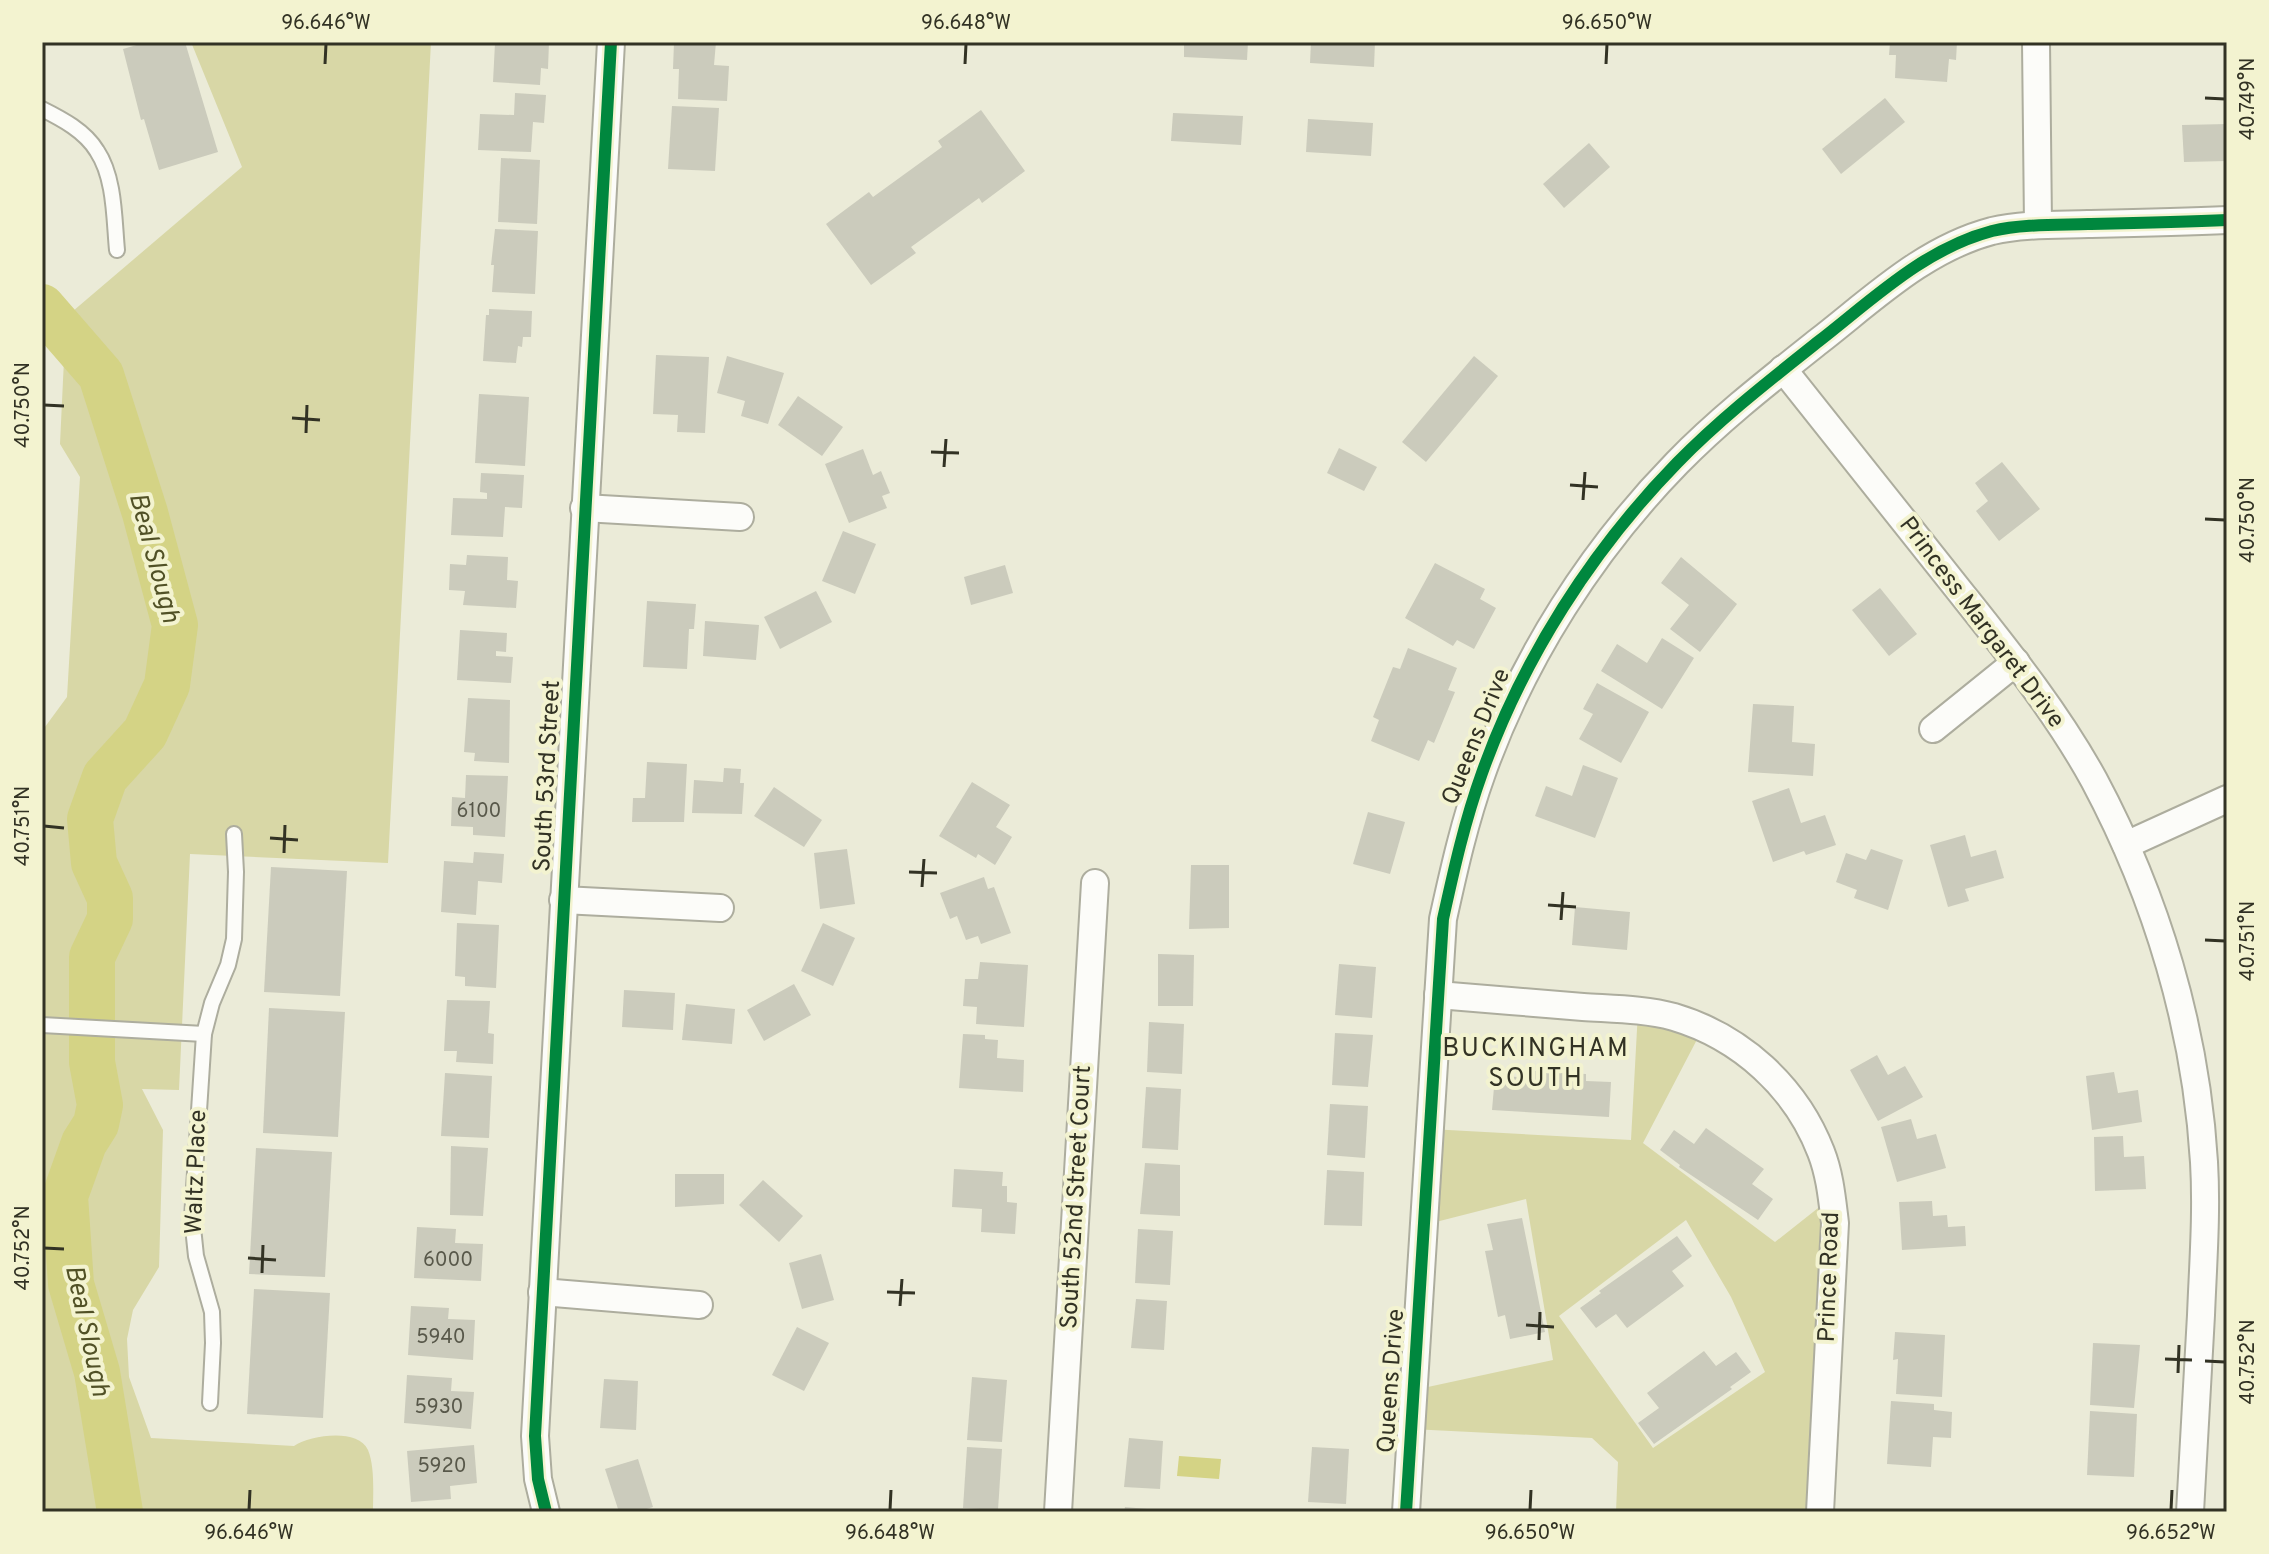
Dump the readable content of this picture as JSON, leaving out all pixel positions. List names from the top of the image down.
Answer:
{
  "streets": {
    "street": [
      "Princess Margaret Drive",
      "Queens Drive",
      "South 53rd Street",
      "South 52nd Street Court",
      "Prince Road"
    ],
    "lane": ["Waltz Place"]
  },
  "crossings": [
    ["Princess Margaret Drive", "Queens Drive"],
    ["Queens Drive", "Prince Road"]
  ],
  "districts": ["BUCKINGHAM SOUTH"],
  "water": ["Beal Slough"],
  "house_numbers": [
    "6100",
    "6000",
    "5940",
    "5930",
    "5920"
  ],
  "coordinates": [
    "96.646°W",
    "96.648°W",
    "96.650°W",
    "40.749°N",
    "40.750°N",
    "40.751°N",
    "40.752°N",
    "96.652°W"
  ]
}
